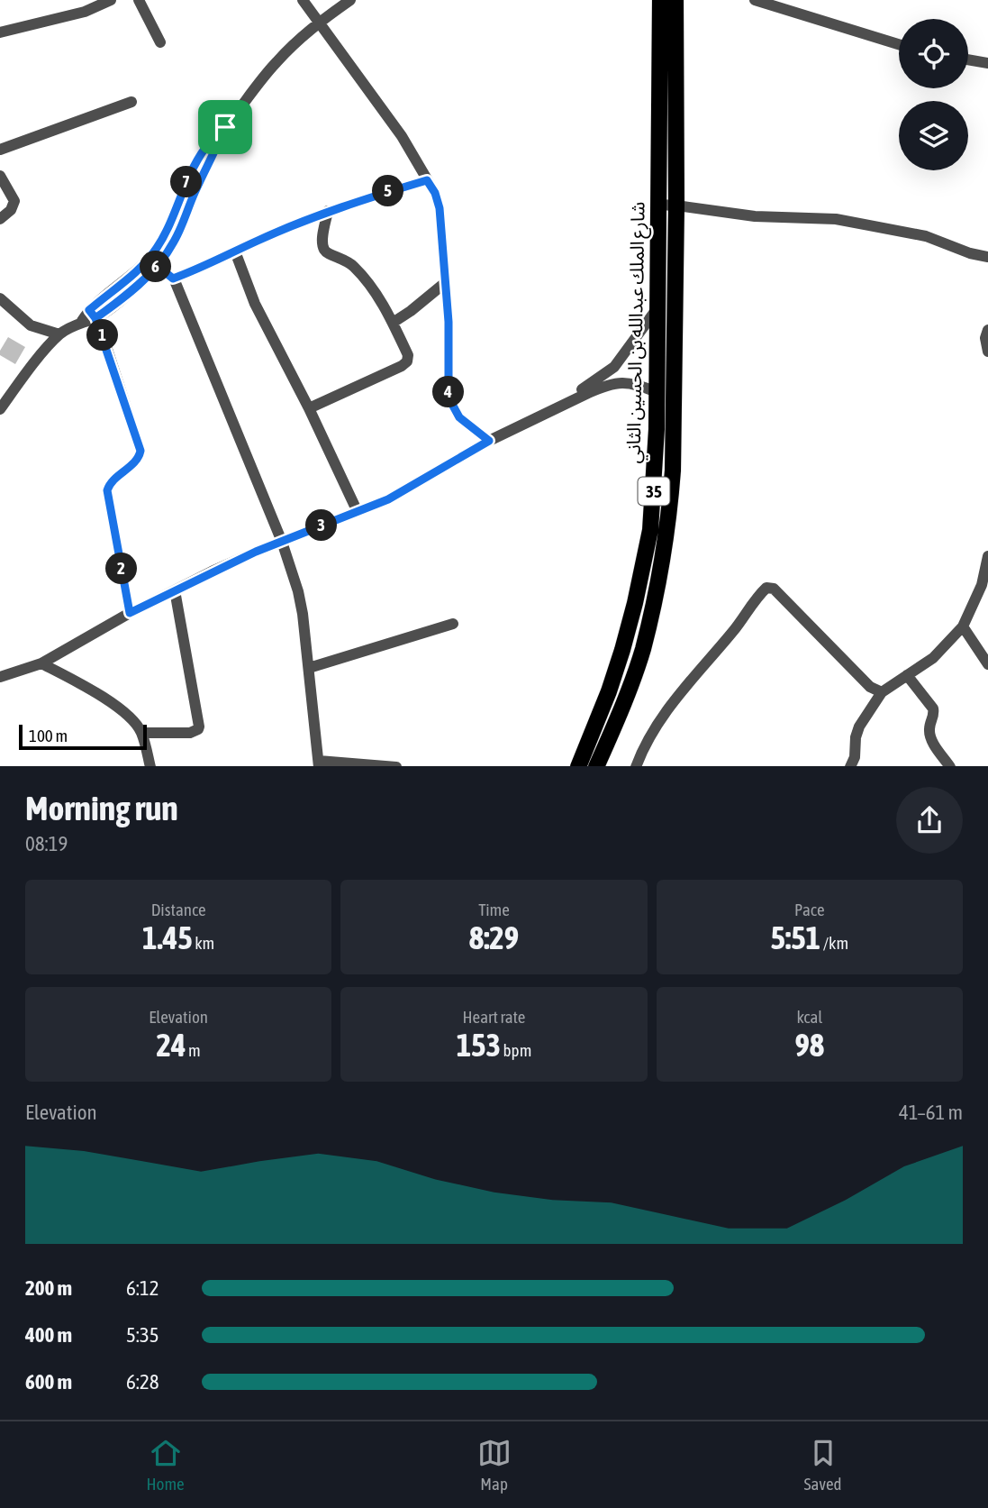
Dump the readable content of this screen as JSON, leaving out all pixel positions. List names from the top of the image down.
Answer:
{
  "streets": {
    "highway": ["شارع الملك عبدالله بن الحسين الثاني", "35"]
  },
  "scale_bar": "100 m",
  "page": {
    "pins": [
      "7",
      "5",
      "6",
      "1",
      "4",
      "3",
      "2"
    ],
    "scale": "100 m",
    "heading": ["Morning run", "08:19"],
    "stats": [
      ["Distance", "1.45 km"],
      ["Time", "8:29"],
      ["Pace", "5:51 /km"],
      ["Elevation", "24 m"],
      ["Heart rate", "153 bpm"],
      ["kcal", "98"]
    ],
    "chart": ["Elevation", "41–61 m"],
    "list": [
      {
        "name": "200 m",
        "note": "6:12"
      },
      {
        "name": "400 m",
        "note": "5:35"
      },
      {
        "name": "600 m",
        "note": "6:28"
      }
    ],
    "tabs": ["Home", "Map", "Saved"]
  }
}
